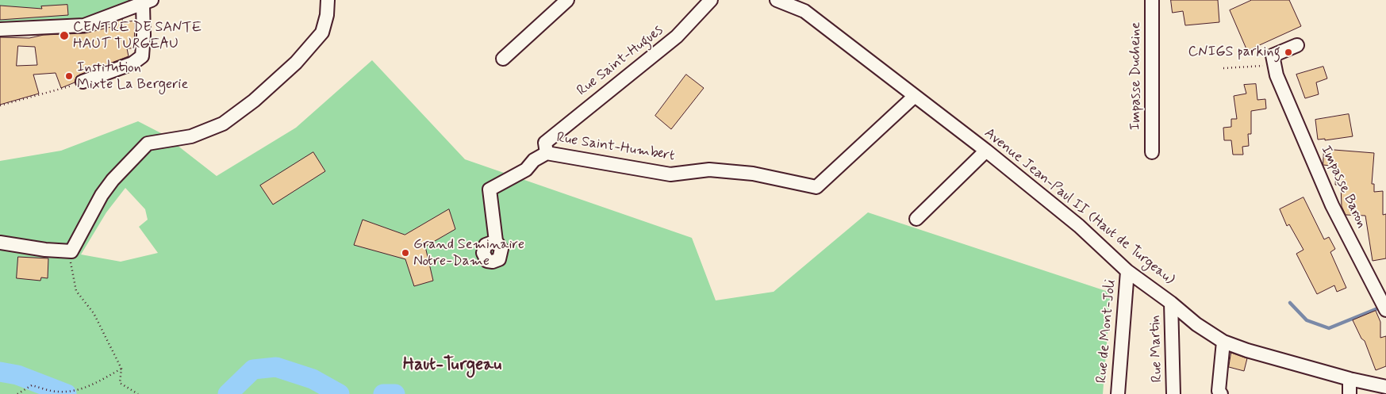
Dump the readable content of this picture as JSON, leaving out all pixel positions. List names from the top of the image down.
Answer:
{
  "streets": {
    "street": [
      "Rue Saint-Hugues",
      "Impasse Ducheine",
      "Rue Saint-Humbert",
      "Impasse Baron",
      "Avenue Jean-Paul II (Haut de Turgeau)",
      "Rue de Mont-Joli",
      "Rue Martin"
    ]
  },
  "crossings": [
    ["Rue Saint-Hugues", "Rue Saint-Humbert"],
    ["Rue Saint-Humbert", "Avenue Jean-Paul II (Haut de Turgeau)"],
    ["Avenue Jean-Paul II (Haut de Turgeau)", "Rue de Mont-Joli"],
    ["Avenue Jean-Paul II (Haut de Turgeau)", "Rue Martin"]
  ],
  "districts": ["Haut-Turgeau"],
  "places": [
    "CENTRE DE SANTE HAUT TURGEAU",
    "CNIGS parking",
    "Institution Mixte La Bergerie",
    "Grand Seminaire Notre-Dame"
  ]
}
